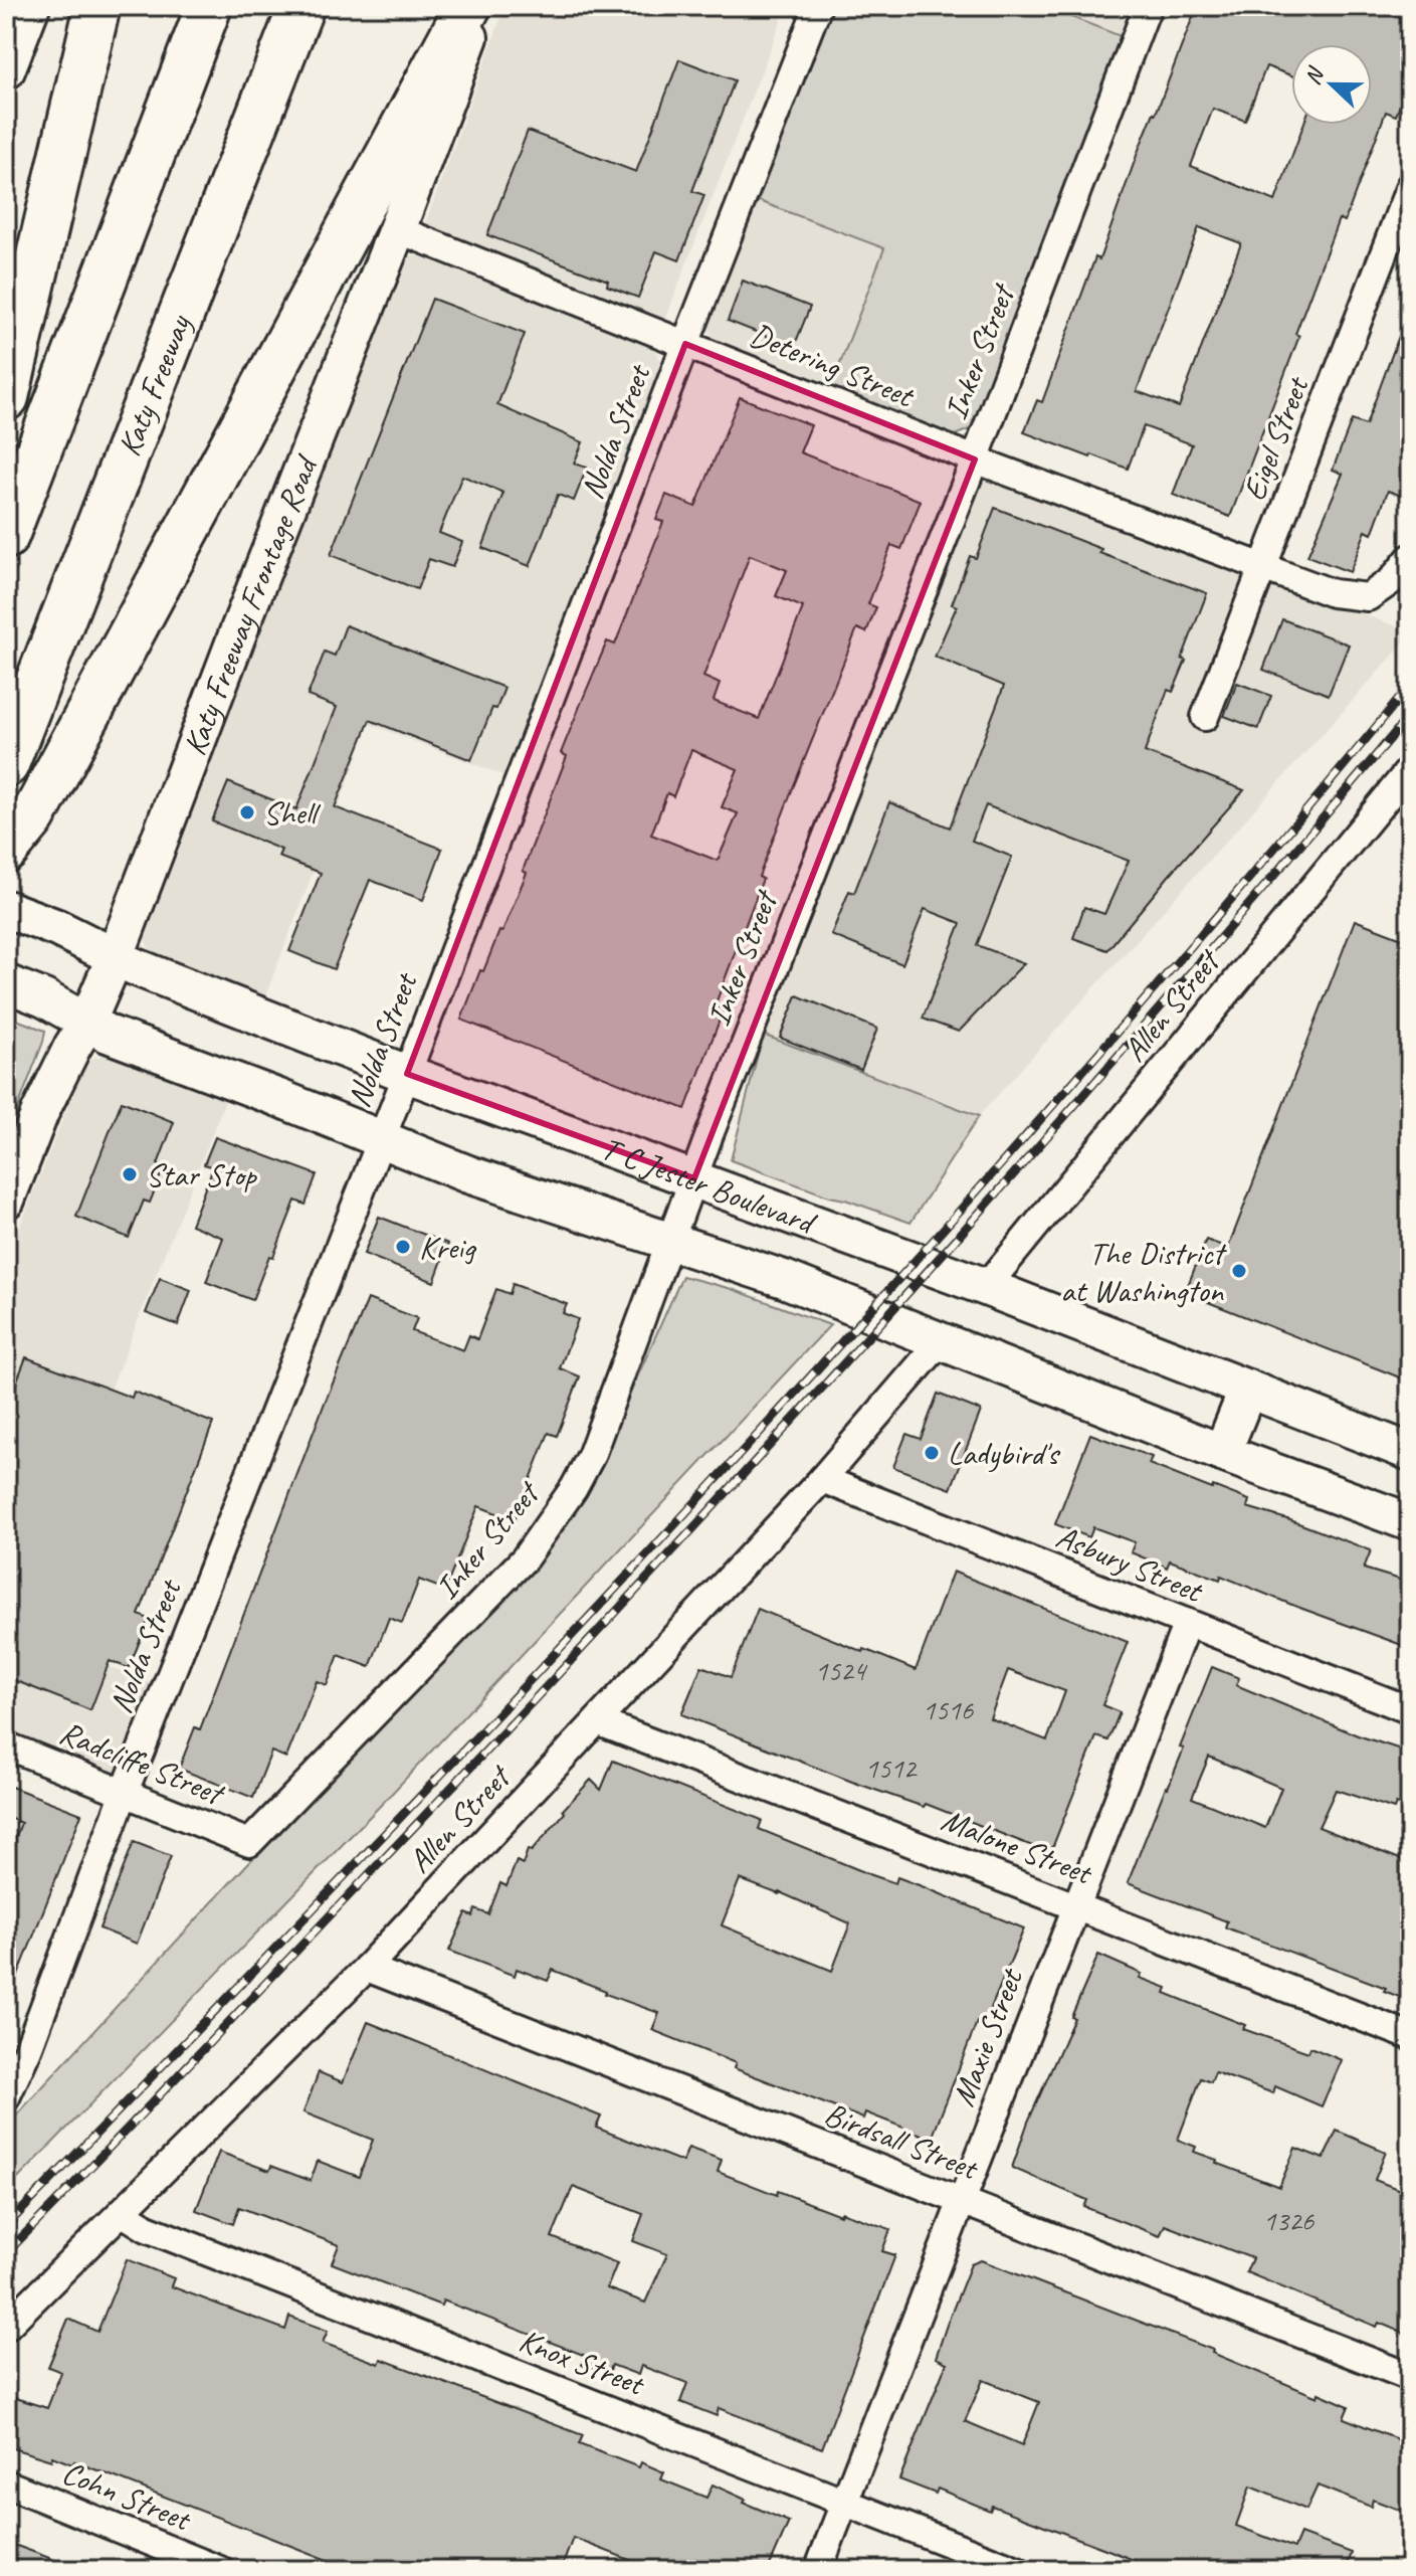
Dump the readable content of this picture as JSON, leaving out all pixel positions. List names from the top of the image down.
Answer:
{
  "streets": {
    "highway": ["Katy Freeway"],
    "main road": ["Katy Freeway Frontage Road", "T C Jester Boulevard"],
    "street": [
      "Inker Street",
      "Detering Street",
      "Nolda Street",
      "Eigel Street",
      "Allen Street",
      "Asbury Street",
      "Radcliffe Street",
      "Malone Street",
      "Maxie Street",
      "Birdsall Street",
      "Knox Street",
      "Cohn Street"
    ]
  },
  "crossings": [
    ["Inker Street", "Detering Street"],
    ["Inker Street", "T C Jester Boulevard"],
    ["Inker Street", "Radcliffe Street"],
    ["Detering Street", "Nolda Street"],
    ["Detering Street", "Eigel Street"],
    ["Detering Street", "Katy Freeway Frontage Road"],
    ["Nolda Street", "T C Jester Boulevard"],
    ["Nolda Street", "Radcliffe Street"],
    ["Katy Freeway Frontage Road", "T C Jester Boulevard"],
    ["Allen Street", "T C Jester Boulevard"],
    ["Allen Street", "Asbury Street"],
    ["Allen Street", "Malone Street"],
    ["Allen Street", "Birdsall Street"],
    ["Allen Street", "Knox Street"],
    ["Asbury Street", "Maxie Street"],
    ["Malone Street", "Maxie Street"],
    ["Maxie Street", "Birdsall Street"],
    ["Maxie Street", "Knox Street"]
  ],
  "places": [
    "Shell",
    "Star Stop",
    "Kreig",
    "The District at Washington",
    "Ladybird's"
  ],
  "house_numbers": [
    "1524",
    "1516",
    "1512",
    "1326"
  ],
  "north": "left"
}
